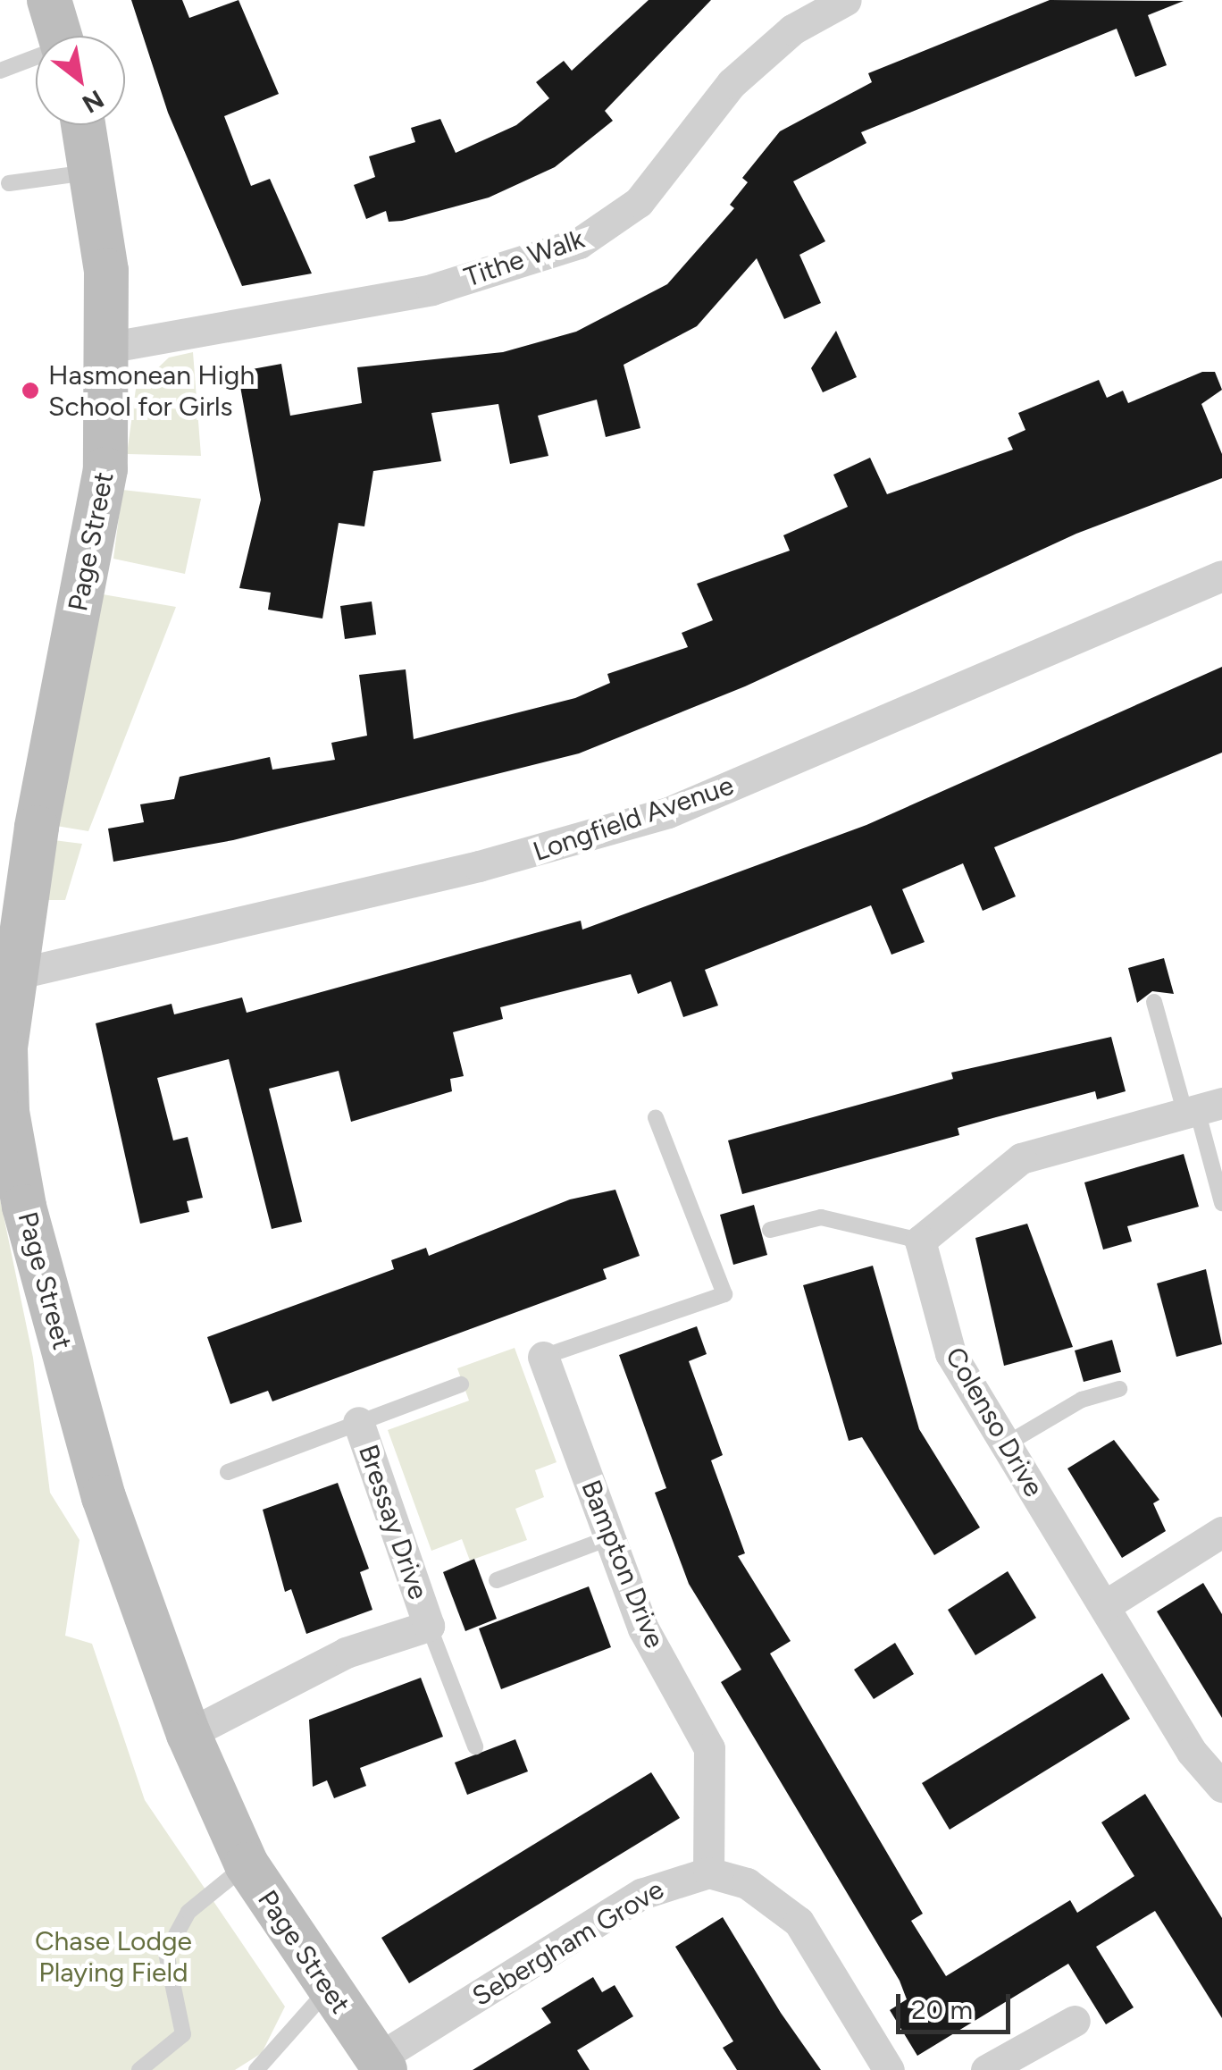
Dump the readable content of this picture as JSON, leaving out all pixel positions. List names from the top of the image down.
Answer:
{
  "streets": {
    "street": [
      "Tithe Walk",
      "Page Street",
      "Longfield Avenue",
      "Colenso Drive",
      "Bressay Drive",
      "Bampton Drive",
      "Sebergham Grove"
    ]
  },
  "crossings": [
    ["Tithe Walk", "Page Street"],
    ["Page Street", "Longfield Avenue"],
    ["Page Street", "Bressay Drive"],
    ["Page Street", "Sebergham Grove"],
    ["Bampton Drive", "Sebergham Grove"]
  ],
  "parks": ["Chase Lodge Playing Field"],
  "places": ["Hasmonean High School for Girls"],
  "scale_bar": "20 m",
  "north": "bottom right"
}
